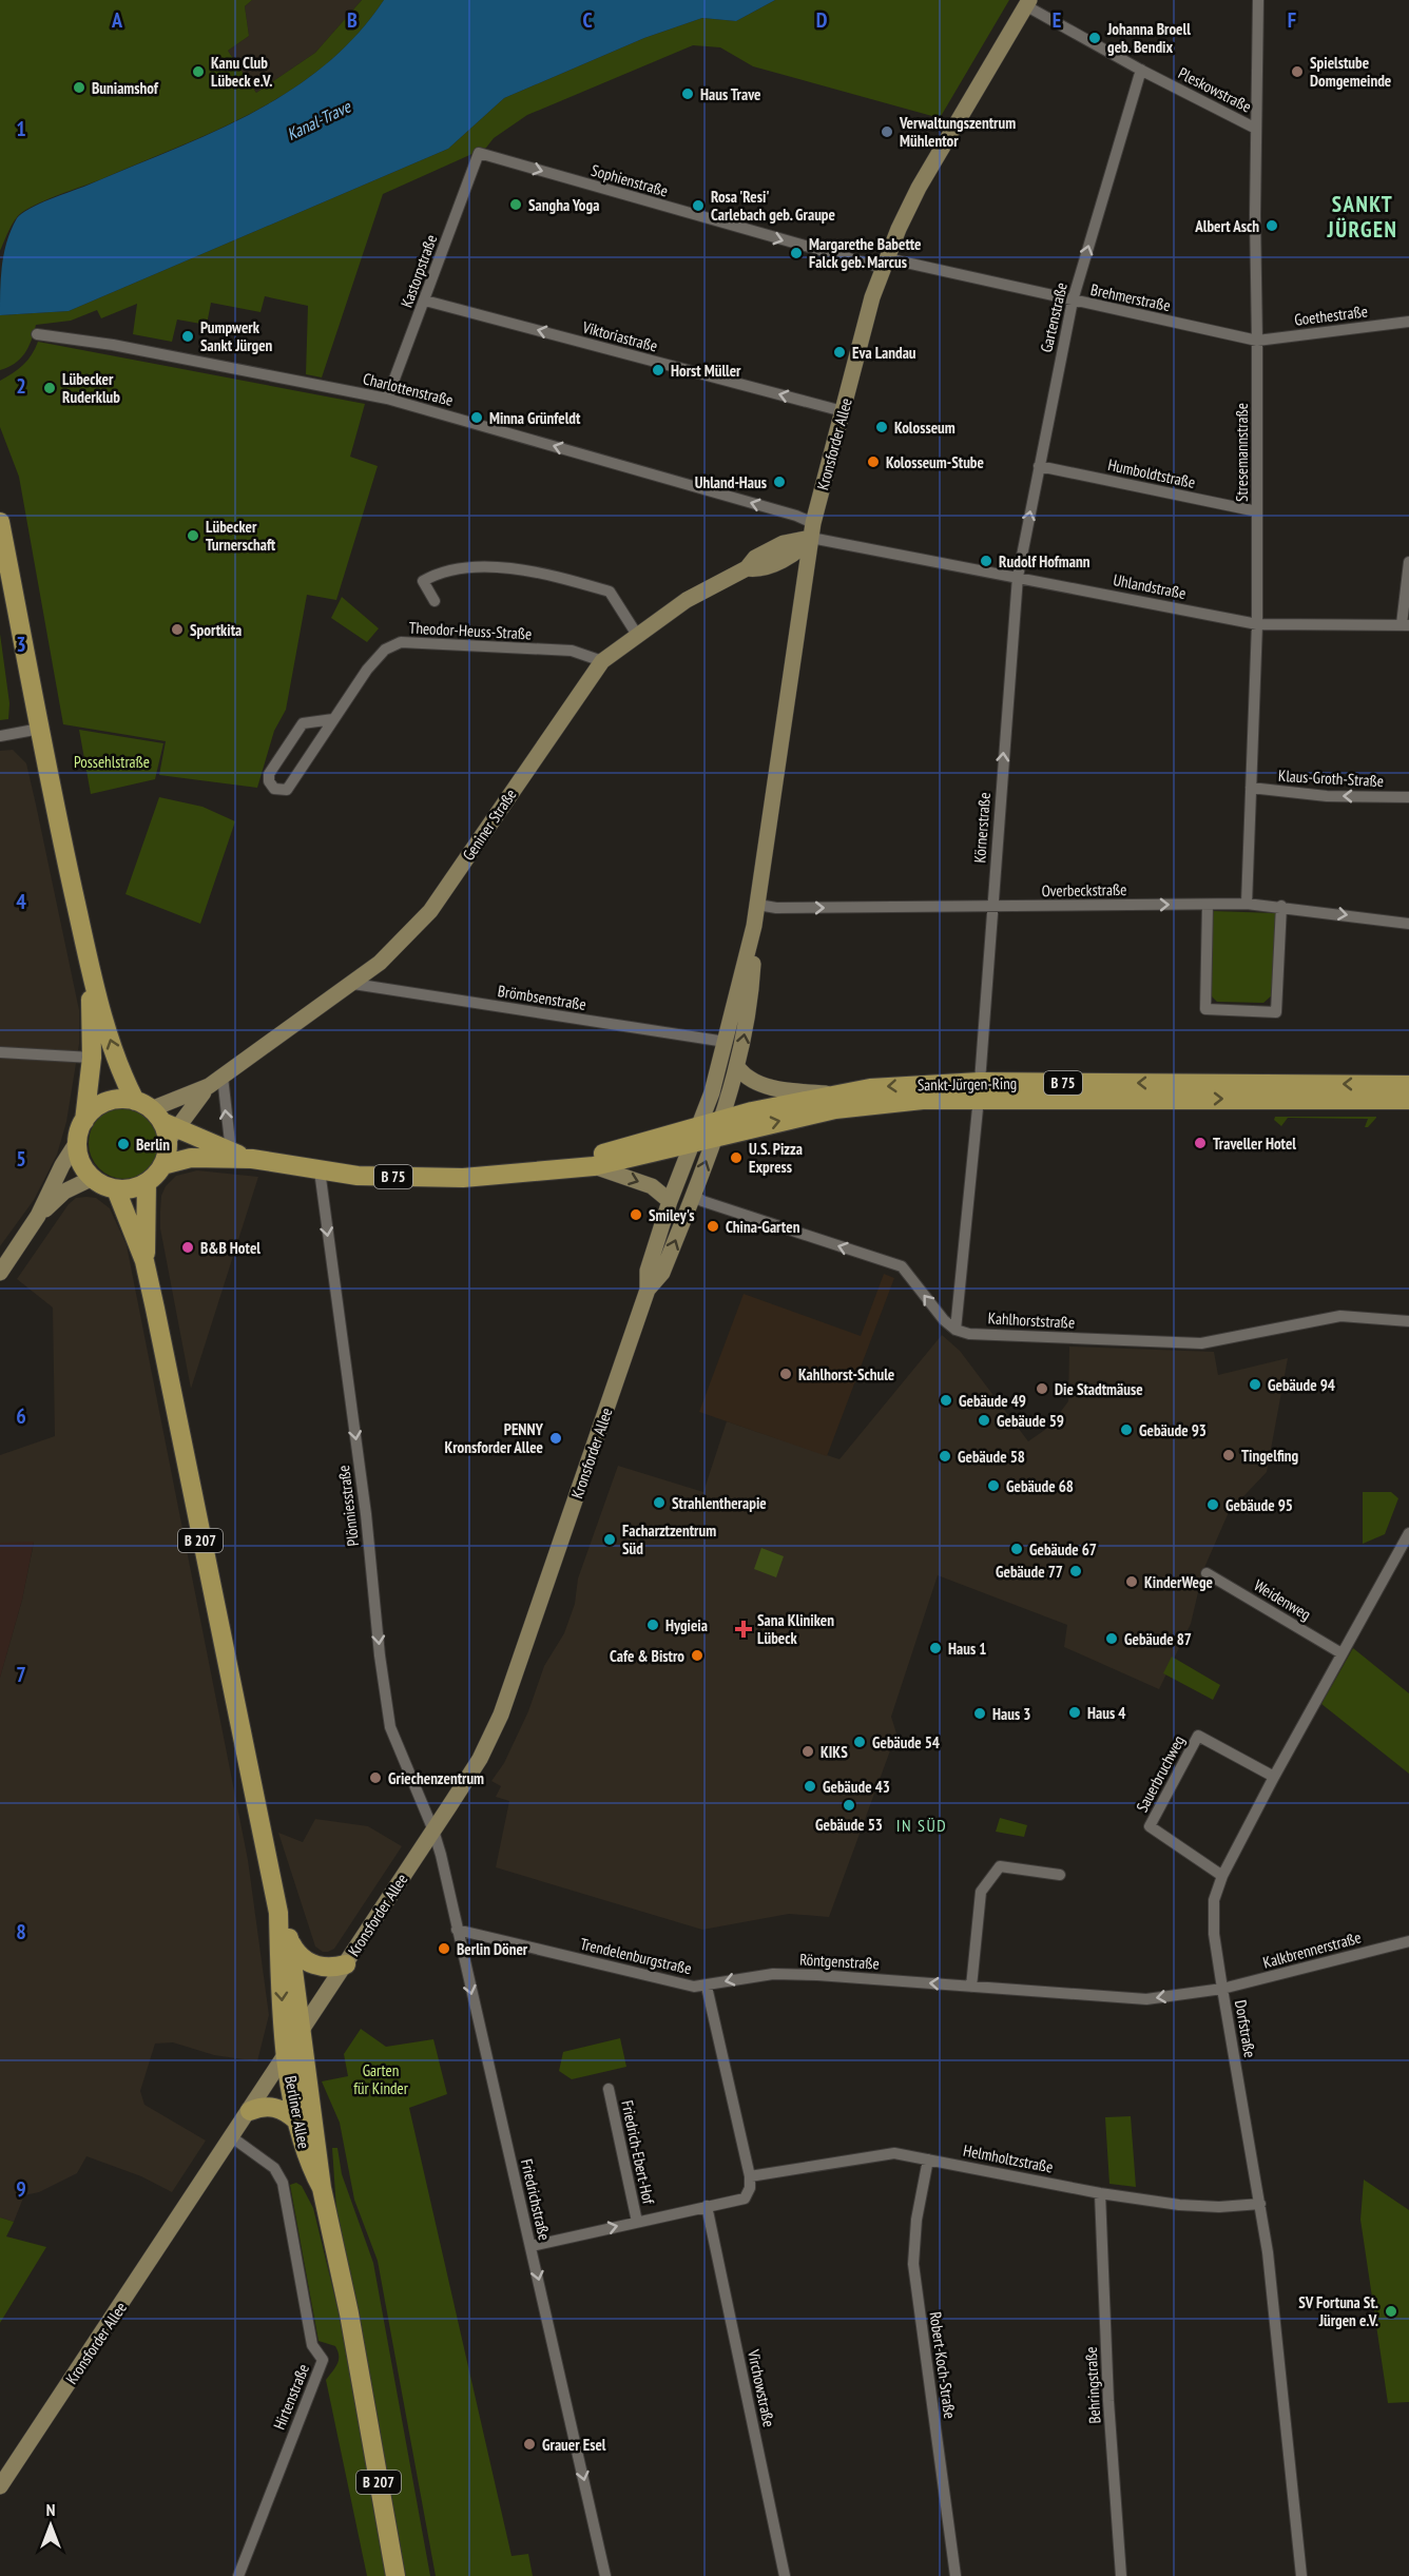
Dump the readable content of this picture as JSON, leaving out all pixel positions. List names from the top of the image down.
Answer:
{
  "streets": {
    "main road": [
      "Kronsforder Allee",
      "Geniner Straße",
      "B 75",
      "Sankt-Jürgen-Ring",
      "B 207",
      "Berliner Allee"
    ],
    "street": [
      "Pleskowstraße",
      "Sophienstraße",
      "Kastorpstraße",
      "Brehmerstraße",
      "Goethestraße",
      "Gartenstraße",
      "Viktoriastraße",
      "Charlottenstraße",
      "Stresemannstraße",
      "Humboldtstraße",
      "Uhlandstraße",
      "Theodor-Heuss-Straße",
      "Klaus-Groth-Straße",
      "Körnerstraße",
      "Overbeckstraße",
      "Brömbsenstraße",
      "Kahlhorststraße",
      "Plönniesstraße",
      "Weidenweg",
      "Sauerbruchweg",
      "Kalkbrennerstraße",
      "Trendelenburgstraße",
      "Röntgenstraße",
      "Dorfstraße",
      "Friedrich-Ebert-Hof",
      "Helmholtzstraße",
      "Friedrichstraße",
      "Robert-Koch-Straße",
      "Behringstraße",
      "Virchowstraße",
      "Hirtenstraße"
    ]
  },
  "crossings": [
    ["Pleskowstraße", "Gartenstraße"],
    ["Pleskowstraße", "Kronsforder Allee"],
    ["Pleskowstraße", "Stresemannstraße"],
    ["Sophienstraße", "Kastorpstraße"],
    ["Sophienstraße", "Brehmerstraße"],
    ["Sophienstraße", "Kronsforder Allee"],
    ["Kastorpstraße", "Viktoriastraße"],
    ["Kastorpstraße", "Charlottenstraße"],
    ["Brehmerstraße", "Goethestraße"],
    ["Brehmerstraße", "Gartenstraße"],
    ["Brehmerstraße", "Kronsforder Allee"],
    ["Brehmerstraße", "Stresemannstraße"],
    ["Goethestraße", "Stresemannstraße"],
    ["Gartenstraße", "Humboldtstraße"],
    ["Gartenstraße", "Uhlandstraße"],
    ["Gartenstraße", "Körnerstraße"],
    ["Viktoriastraße", "Kronsforder Allee"],
    ["Charlottenstraße", "Kronsforder Allee"],
    ["Charlottenstraße", "Uhlandstraße"],
    ["Charlottenstraße", "Geniner Straße"],
    ["Kronsforder Allee", "Uhlandstraße"],
    ["Kronsforder Allee", "Geniner Straße"],
    ["Kronsforder Allee", "Overbeckstraße"],
    ["Kronsforder Allee", "Brömbsenstraße"],
    ["Kronsforder Allee", "Sankt-Jürgen-Ring"],
    ["Kronsforder Allee", "Plönniesstraße"],
    ["Kronsforder Allee", "B 207"],
    ["Kronsforder Allee", "Berliner Allee"],
    ["Kronsforder Allee", "Friedrichstraße"],
    ["Kronsforder Allee", "Hirtenstraße"],
    ["Stresemannstraße", "Humboldtstraße"],
    ["Stresemannstraße", "Uhlandstraße"],
    ["Stresemannstraße", "Klaus-Groth-Straße"],
    ["Stresemannstraße", "Overbeckstraße"],
    ["Uhlandstraße", "Geniner Straße"],
    ["Uhlandstraße", "Körnerstraße"],
    ["Theodor-Heuss-Straße", "Geniner Straße"],
    ["Geniner Straße", "Brömbsenstraße"],
    ["Geniner Straße", "Sankt-Jürgen-Ring"],
    ["Geniner Straße", "B 207"],
    ["Körnerstraße", "Overbeckstraße"],
    ["Körnerstraße", "Sankt-Jürgen-Ring"],
    ["Körnerstraße", "Kahlhorststraße"],
    ["Sankt-Jürgen-Ring", "Plönniesstraße"],
    ["Sankt-Jürgen-Ring", "B 207"],
    ["Plönniesstraße", "Friedrichstraße"],
    ["B 207", "Berliner Allee"],
    ["Weidenweg", "Dorfstraße"],
    ["Sauerbruchweg", "Dorfstraße"],
    ["Kalkbrennerstraße", "Röntgenstraße"],
    ["Kalkbrennerstraße", "Dorfstraße"],
    ["Trendelenburgstraße", "Röntgenstraße"],
    ["Trendelenburgstraße", "Helmholtzstraße"],
    ["Trendelenburgstraße", "Friedrichstraße"],
    ["Trendelenburgstraße", "Virchowstraße"],
    ["Röntgenstraße", "Dorfstraße"],
    ["Dorfstraße", "Helmholtzstraße"],
    ["Helmholtzstraße", "Robert-Koch-Straße"],
    ["Helmholtzstraße", "Behringstraße"]
  ],
  "one_way": [
    "Sophienstraße",
    "Gartenstraße",
    "Viktoriastraße",
    "Charlottenstraße",
    "Klaus-Groth-Straße",
    "Körnerstraße",
    "Overbeckstraße",
    "Plönniesstraße",
    "Röntgenstraße",
    "Friedrichstraße"
  ],
  "districts": ["SANKT JÜRGEN", "IN SÜD"],
  "water": ["Kanal-Trave"],
  "parks": ["Possehlstraße", "Garten für Kinder"],
  "places": {
    "other": [
      "Johanna Broell geb. Bendix",
      "Kanu Club Lübeck e.V.",
      "Spielstube Domgemeinde",
      "Buniamshof",
      "Haus Trave",
      "Verwaltungszentrum Mühlentor",
      "Sangha Yoga",
      "Rosa 'Resi' Carlebach geb. Graupe",
      "Albert Asch",
      "Margarethe Babette Falck geb. Marcus",
      "Pumpwerk Sankt Jürgen",
      "Eva Landau",
      "Horst Müller",
      "Lübecker Ruderklub",
      "Minna Grünfeldt",
      "Kolosseum",
      "Kolosseum-Stube",
      "Uhland-Haus",
      "Lübecker Turnerschaft",
      "Rudolf Hofmann",
      "Sportkita",
      "Traveller Hotel",
      "Berlin",
      "U.S. Pizza Express",
      "Smiley's",
      "China-Garten",
      "B&B Hotel",
      "Kahlhorst-Schule",
      "Gebäude 94",
      "Die Stadtmäuse",
      "Gebäude 49",
      "Gebäude 59",
      "Gebäude 93",
      "PENNY Kronsforder Allee",
      "Tingelfing",
      "Gebäude 58",
      "Gebäude 68",
      "Strahlentherapie",
      "Gebäude 95",
      "Facharztzentrum Süd",
      "Gebäude 67",
      "Gebäude 77",
      "KinderWege",
      "Hygieia",
      "Gebäude 87",
      "Haus 1",
      "Cafe & Bistro",
      "Haus 4",
      "Haus 3",
      "Gebäude 54",
      "KIKS",
      "Griechenzentrum",
      "Gebäude 43",
      "Gebäude 53",
      "Berlin Döner",
      "SV Fortuna St. Jürgen e.V.",
      "Grauer Esel"
    ],
    "health": ["Sana Kliniken Lübeck"]
  },
  "north": "top",
  "grid": {
    "columns": [
      "A",
      "B",
      "C",
      "D",
      "E",
      "F"
    ],
    "rows": [
      "1",
      "2",
      "3",
      "4",
      "5",
      "6",
      "7",
      "8",
      "9"
    ]
  }
}
